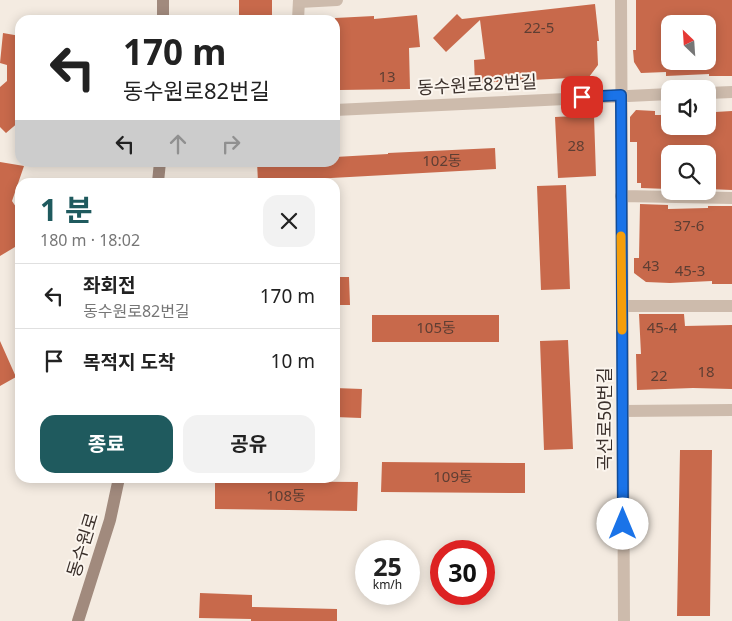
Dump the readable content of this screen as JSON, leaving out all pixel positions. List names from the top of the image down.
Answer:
{
  "streets": {
    "main road": ["동수원로"],
    "street": ["동수원로82번길", "곡선로50번길"]
  },
  "crossings": [
    ["동수원로82번길", "곡선로50번길"]
  ],
  "house_numbers": [
    "22-5",
    "13",
    "28",
    "102동",
    "37-6",
    "43",
    "45-3",
    "105동",
    "45-4",
    "18",
    "22",
    "109동",
    "108동"
  ],
  "north": "top left",
  "page": {
    "turn": ["170 m", "동수원로82번길"],
    "heading": ["1 분", "180 m · 18:02"],
    "list": [
      {
        "name": "좌회전",
        "note": "동수원로82번길",
        "value": "170 m"
      },
      {
        "name": "목적지 도착",
        "value": "10 m"
      }
    ],
    "buttons": ["종료", "공유"],
    "speed": "25 km/h",
    "limit": "30"
  }
}
